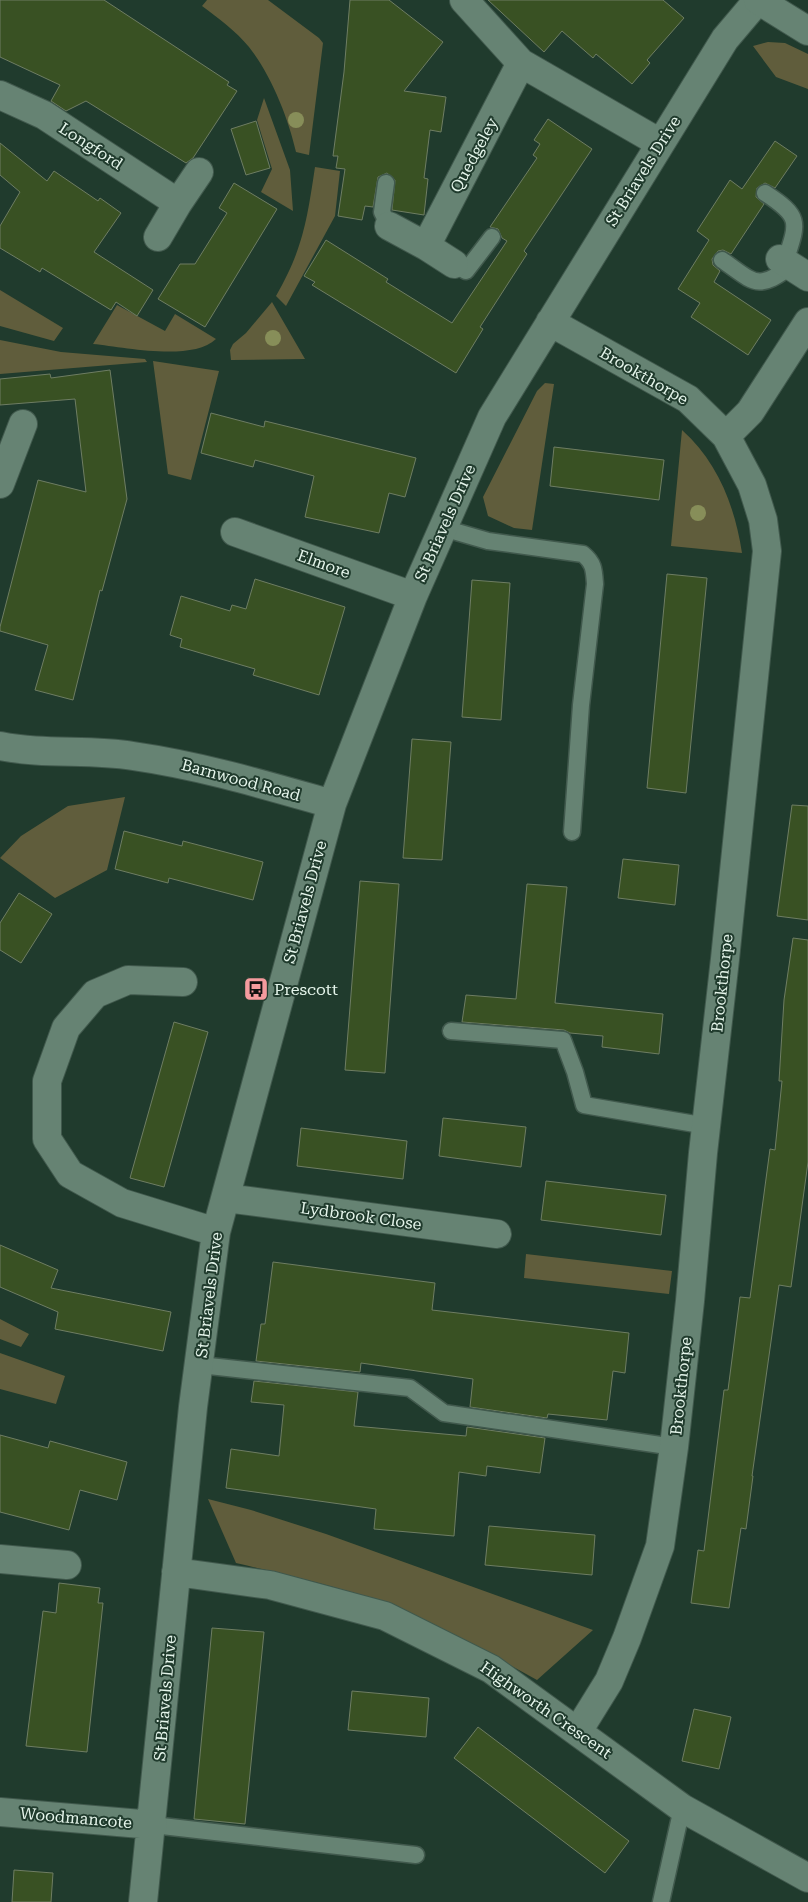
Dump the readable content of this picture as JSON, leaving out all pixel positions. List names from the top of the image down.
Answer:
{
  "streets": {
    "street": [
      "Longford",
      "Quedgeley",
      "St Briavels Drive",
      "Brookthorpe",
      "Elmore",
      "Barnwood Road",
      "Lydbrook Close",
      "Highworth Crescent",
      "Woodmancote"
    ]
  },
  "crossings": [
    ["St Briavels Drive", "Brookthorpe"],
    ["St Briavels Drive", "Elmore"],
    ["St Briavels Drive", "Barnwood Road"],
    ["St Briavels Drive", "Lydbrook Close"],
    ["St Briavels Drive", "Highworth Crescent"],
    ["St Briavels Drive", "Woodmancote"],
    ["Brookthorpe", "Highworth Crescent"]
  ],
  "places": {
    "bus stop": ["Prescott"]
  }
}
